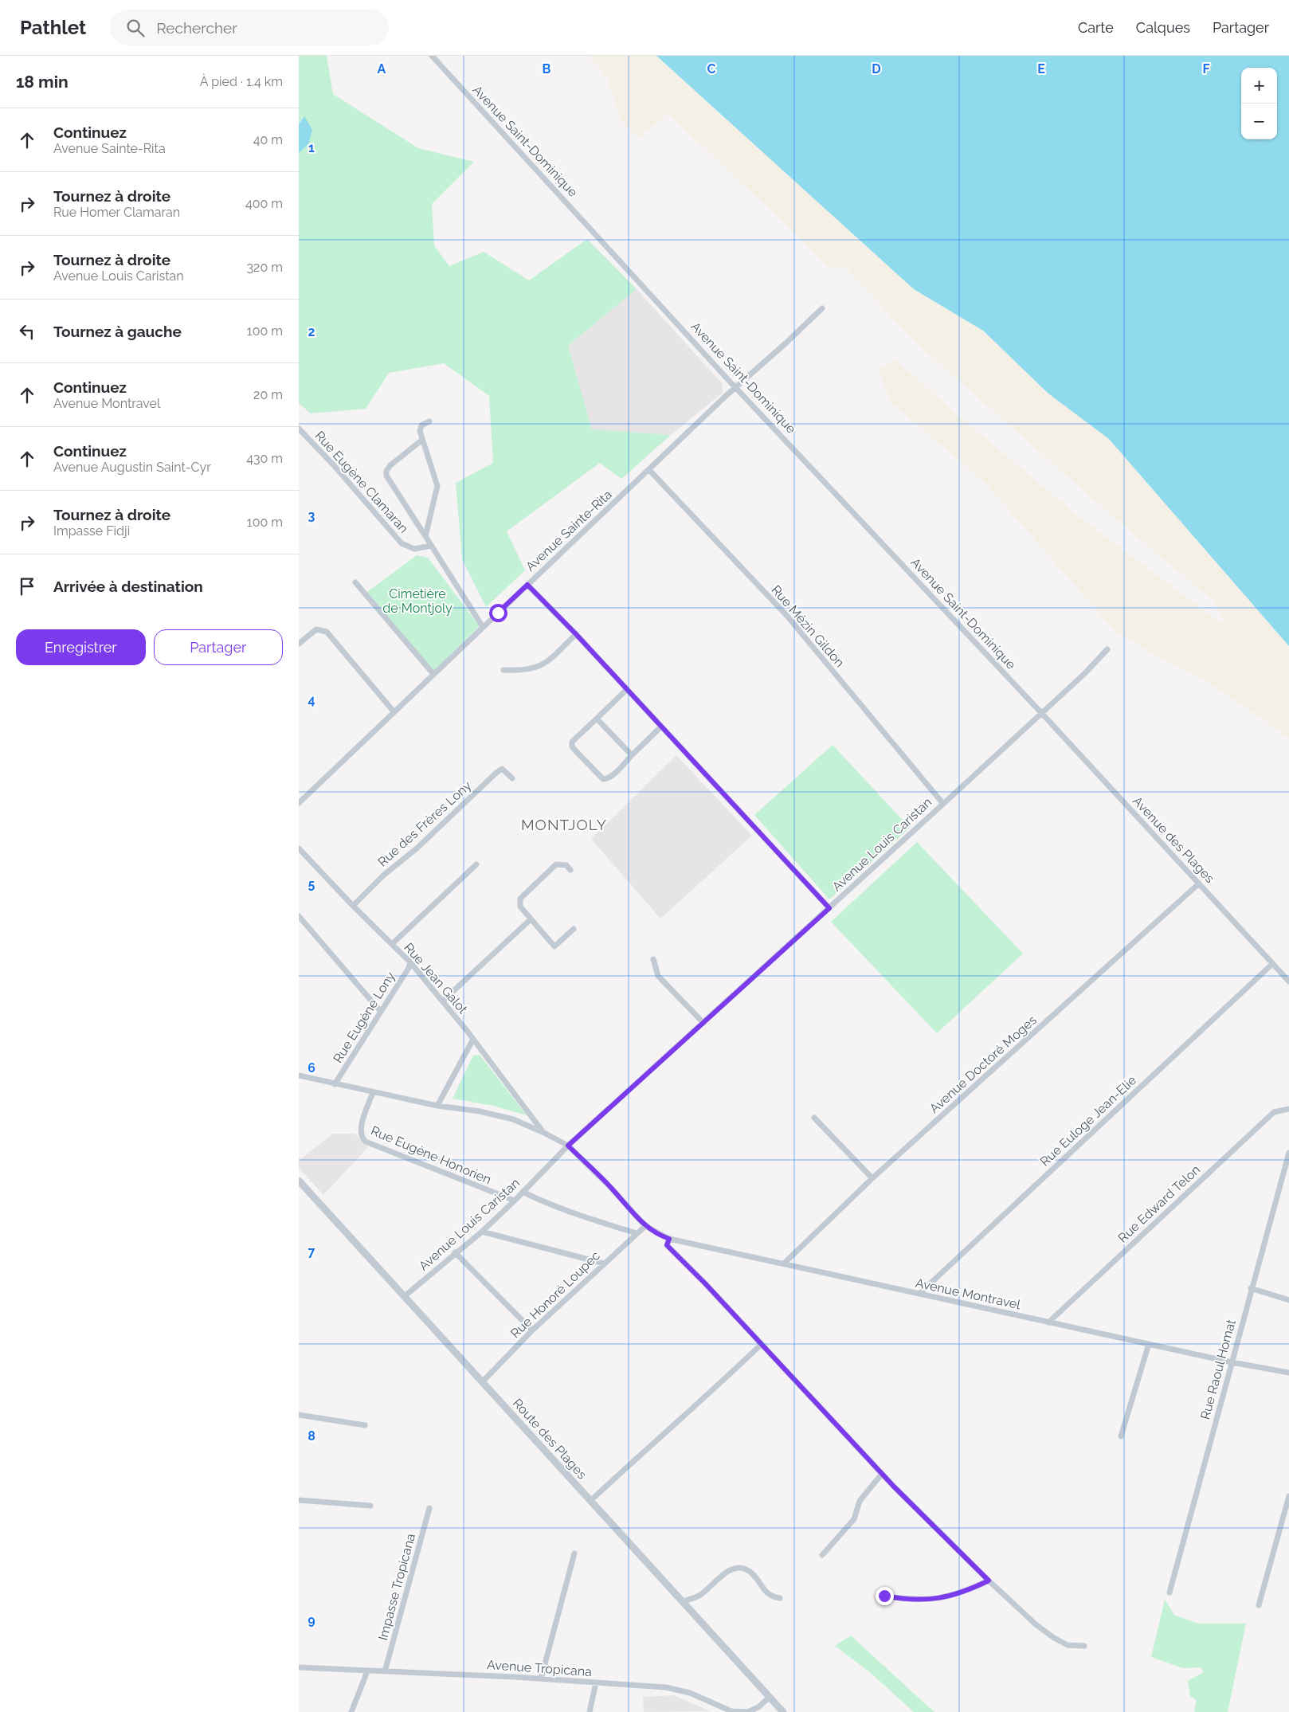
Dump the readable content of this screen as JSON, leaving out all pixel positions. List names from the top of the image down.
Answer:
{
  "streets": {
    "street": [
      "Avenue Saint-Dominique",
      "Rue Eugène Clamaran",
      "Avenue Sainte-Rita",
      "Rue Mézin Gildon",
      "Rue des Frères Lony",
      "Avenue des Plages",
      "Avenue Louis Caristan",
      "Rue Jean Galot",
      "Rue Eugène Lony",
      "Avenue Doctoré Moges",
      "Rue Euloge Jean-Elie",
      "Rue Eugène Honorien",
      "Rue Edward Telon",
      "Avenue Montravel",
      "Rue Honoré Loupec",
      "Rue Raoul Homat",
      "Route des Plages",
      "Impasse Tropicana",
      "Avenue Tropicana"
    ]
  },
  "crossings": [
    ["Avenue Saint-Dominique", "Avenue Sainte-Rita"],
    ["Avenue Saint-Dominique", "Avenue des Plages"],
    ["Avenue Saint-Dominique", "Avenue Louis Caristan"],
    ["Avenue Sainte-Rita", "Rue Mézin Gildon"],
    ["Rue Mézin Gildon", "Avenue Louis Caristan"],
    ["Rue des Frères Lony", "Rue Jean Galot"],
    ["Avenue des Plages", "Avenue Louis Caristan"],
    ["Avenue des Plages", "Avenue Doctoré Moges"],
    ["Avenue des Plages", "Rue Euloge Jean-Elie"],
    ["Avenue Louis Caristan", "Rue Eugène Honorien"],
    ["Avenue Louis Caristan", "Avenue Montravel"],
    ["Avenue Louis Caristan", "Route des Plages"],
    ["Rue Jean Galot", "Rue Eugène Lony"],
    ["Rue Jean Galot", "Avenue Montravel"],
    ["Rue Eugène Lony", "Avenue Montravel"],
    ["Avenue Doctoré Moges", "Avenue Montravel"],
    ["Rue Euloge Jean-Elie", "Avenue Montravel"],
    ["Rue Eugène Honorien", "Avenue Montravel"],
    ["Rue Edward Telon", "Avenue Montravel"],
    ["Avenue Montravel", "Rue Honoré Loupec"],
    ["Avenue Montravel", "Rue Raoul Homat"],
    ["Rue Honoré Loupec", "Route des Plages"],
    ["Route des Plages", "Avenue Tropicana"],
    ["Impasse Tropicana", "Avenue Tropicana"]
  ],
  "districts": ["MONTJOLY"],
  "parks": ["Cimetière de Montjoly"],
  "page": {
    "header": "Pathlet",
    "search": "Rechercher",
    "nav": ["Carte", "Calques", "Partager"],
    "heading": ["18 min", "À pied · 1.4 km"],
    "map_buttons": ["+", "−"],
    "list": [
      ["Continuez", "Avenue Sainte-Rita", "40 m"],
      ["Tournez à droite", "Rue Homer Clamaran", "400 m"],
      ["Tournez à droite", "Avenue Louis Caristan", "320 m"],
      ["Tournez à gauche", "100 m"],
      ["Continuez", "Avenue Montravel", "20 m"],
      ["Continuez", "Avenue Augustin Saint-Cyr", "430 m"],
      ["Tournez à droite", "Impasse Fidji", "100 m"],
      "Arrivée à destination"
    ],
    "buttons": ["Enregistrer", "Partager"]
  },
  "grid": {
    "columns": [
      "A",
      "B",
      "C",
      "D",
      "E",
      "F"
    ],
    "rows": [
      "1",
      "2",
      "3",
      "4",
      "5",
      "6",
      "7",
      "8",
      "9"
    ]
  }
}
